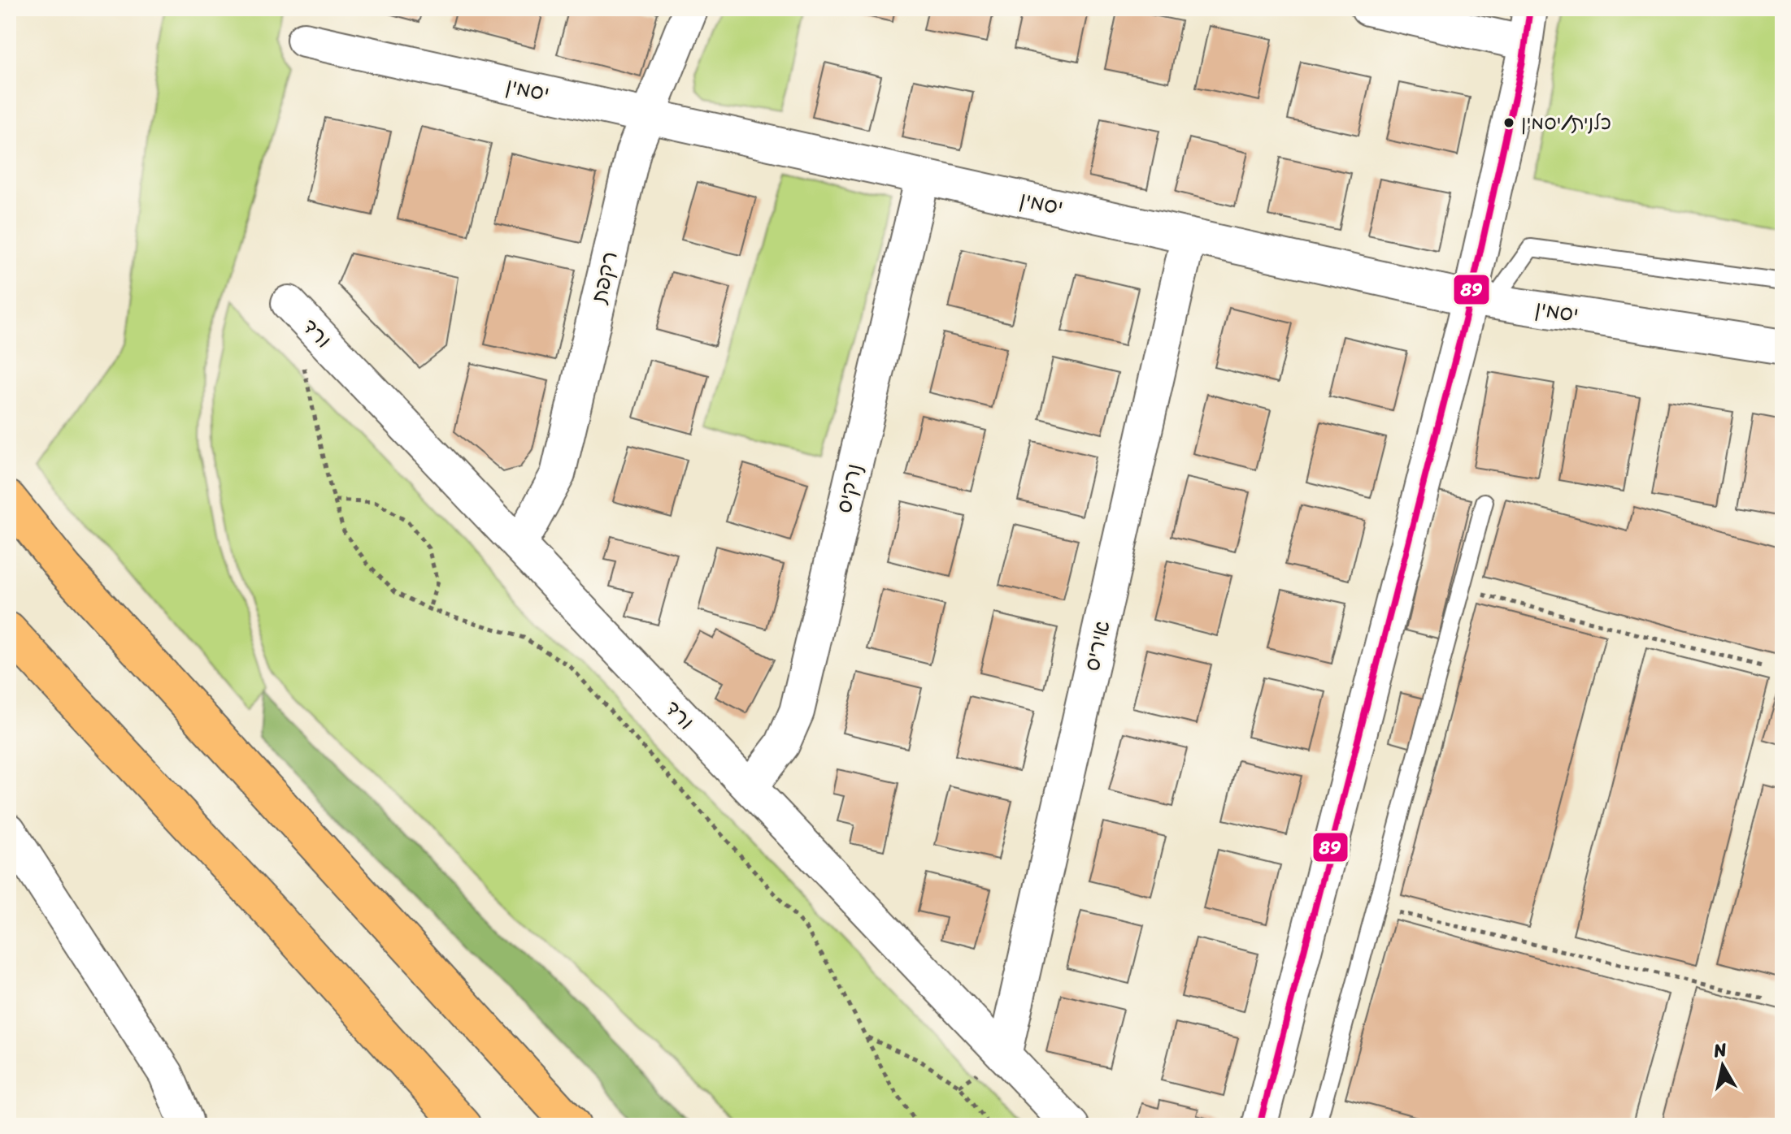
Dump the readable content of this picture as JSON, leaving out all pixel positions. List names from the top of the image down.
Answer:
{
  "streets": {
    "street": [
      "יסמין",
      "רקפת",
      "ורד",
      "נרקיס",
      "איריס"
    ]
  },
  "crossings": [
    ["יסמין", "רקפת"],
    ["יסמין", "נרקיס"],
    ["יסמין", "איריס"],
    ["רקפת", "ורד"],
    ["ורד", "נרקיס"],
    ["ורד", "איריס"]
  ],
  "places": ["כלנית/יסמין"],
  "lines": ["transit line 89"],
  "north": "top"
}
